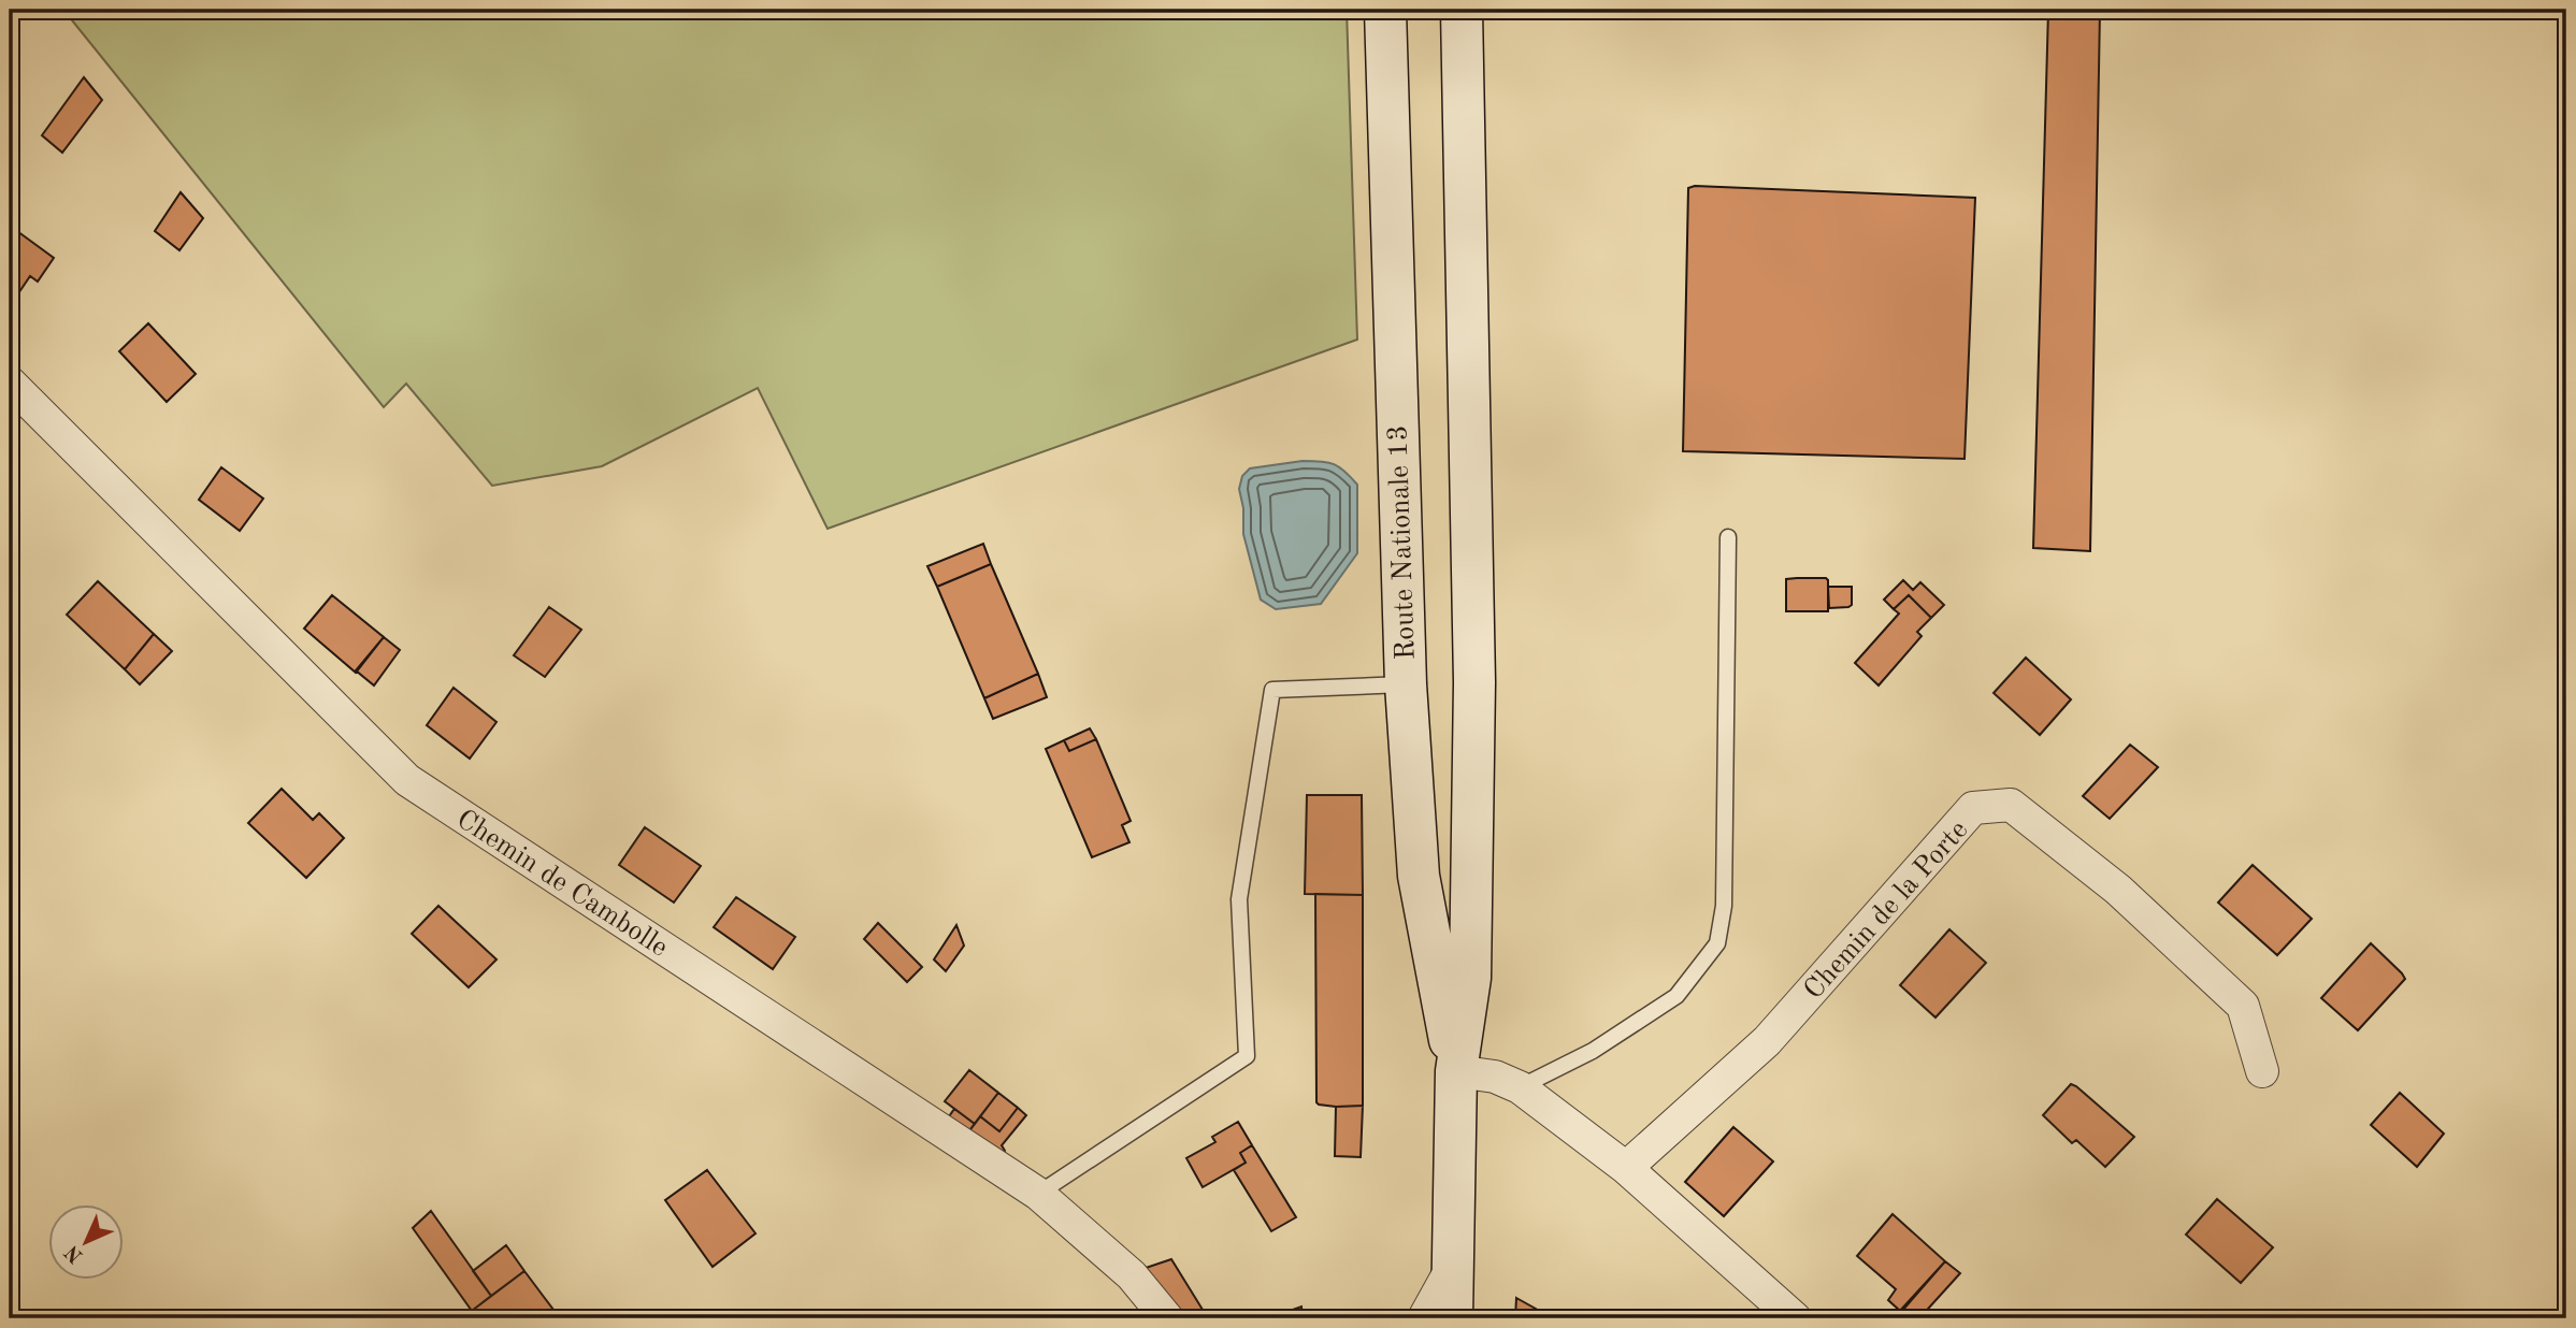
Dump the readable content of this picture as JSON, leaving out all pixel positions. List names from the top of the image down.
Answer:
{
  "streets": {
    "main road": ["Route Nationale 13"],
    "street": ["Chemin de Cambolle", "Chemin de la Porte"]
  },
  "north": "bottom left"
}
